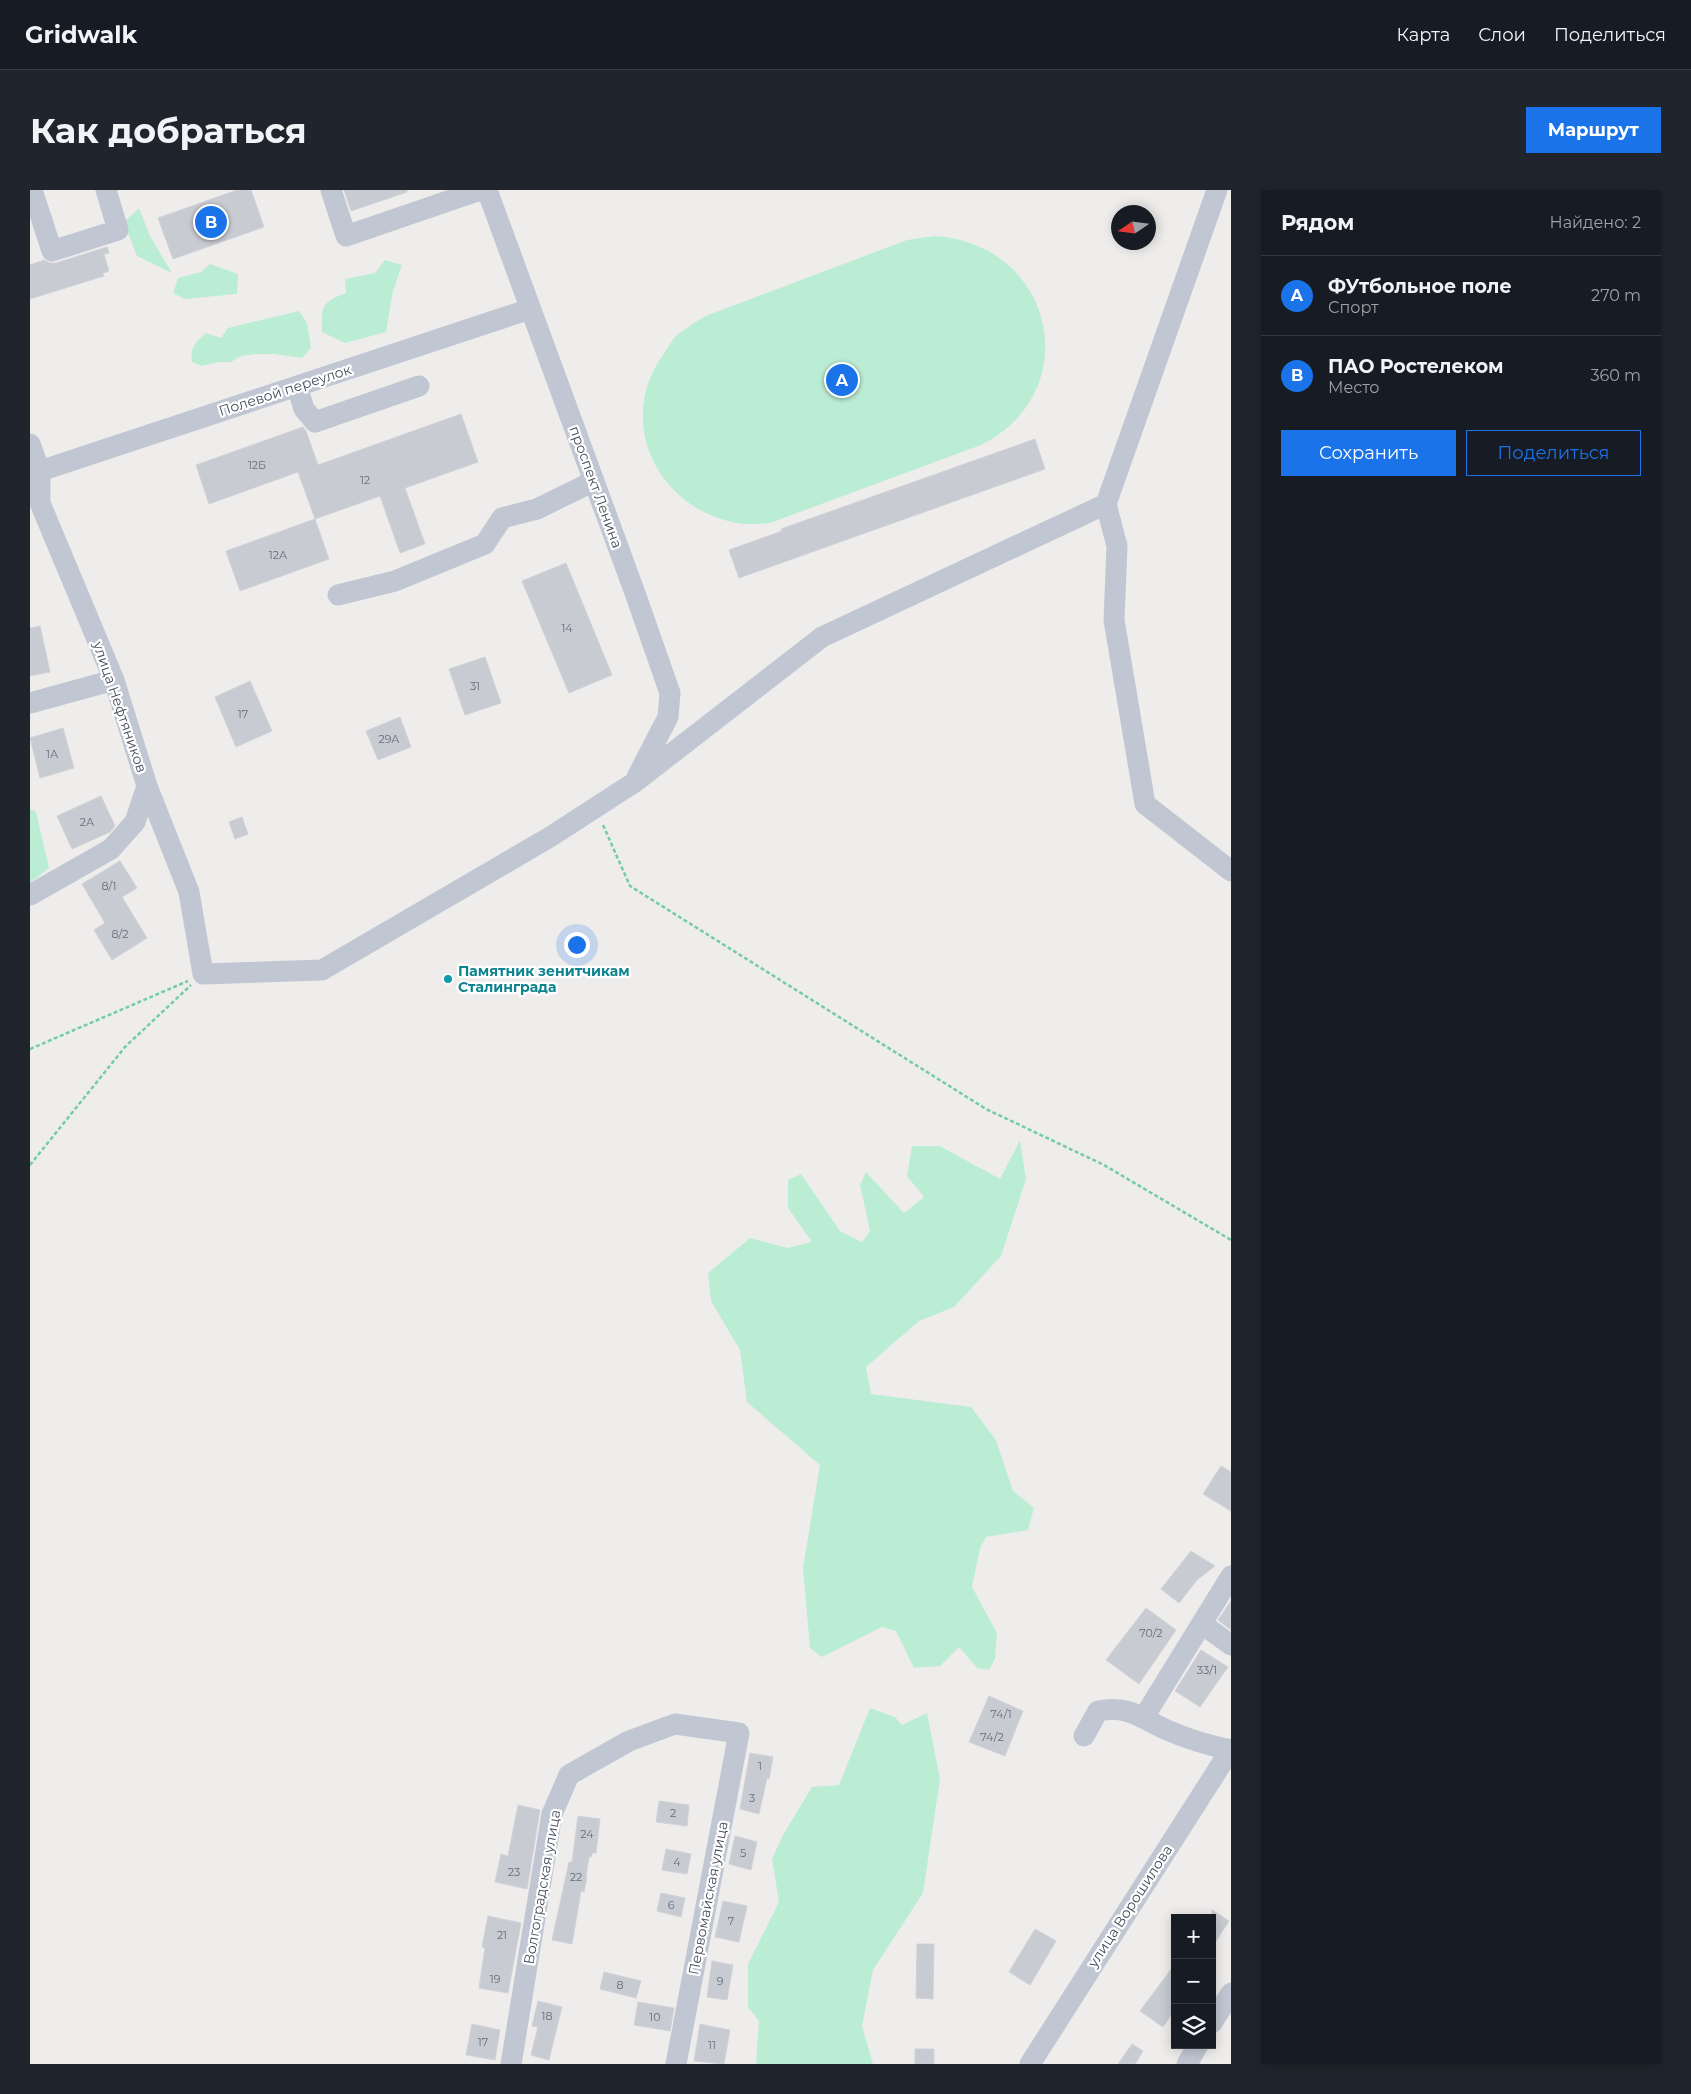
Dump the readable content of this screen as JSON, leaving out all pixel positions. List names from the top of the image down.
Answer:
{
  "streets": {
    "street": [
      "Полевой переулок",
      "проспект Ленина",
      "улица Нефтяников",
      "Волгоградская улица",
      "Первомайская улица",
      "улица Ворошилова"
    ]
  },
  "crossings": [
    ["Полевой переулок", "проспект Ленина"],
    ["Полевой переулок", "улица Нефтяников"],
    ["Волгоградская улица", "Первомайская улица"]
  ],
  "places": ["Памятник зенитчикам Сталинграда"],
  "house_numbers": [
    "12Б",
    "12",
    "12А",
    "14",
    "31",
    "17",
    "29А",
    "1А",
    "2А",
    "8/1",
    "8/2",
    "70/2",
    "33/1",
    "74/1",
    "74/2",
    "1",
    "3",
    "2",
    "24",
    "5",
    "4",
    "23",
    "22",
    "6",
    "7",
    "21",
    "19",
    "9",
    "8",
    "18",
    "10",
    "17",
    "11"
  ],
  "north": "left",
  "page": {
    "header": "Gridwalk",
    "nav": ["Карта", "Слои", "Поделиться"],
    "buttons": [
      "Маршрут",
      ["Сохранить", "Поделиться"]
    ],
    "title": "Как добраться",
    "heading": ["Рядом", "Найдено: 2"],
    "pins": ["B", "A"],
    "list": [
      {
        "mark": "A",
        "name": "ФУтбольное поле",
        "note": "Спорт",
        "value": "270 m"
      },
      {
        "mark": "B",
        "name": "ПАО Ростелеком",
        "note": "Место",
        "value": "360 m"
      }
    ],
    "map_buttons": ["+", "−"]
  }
}
